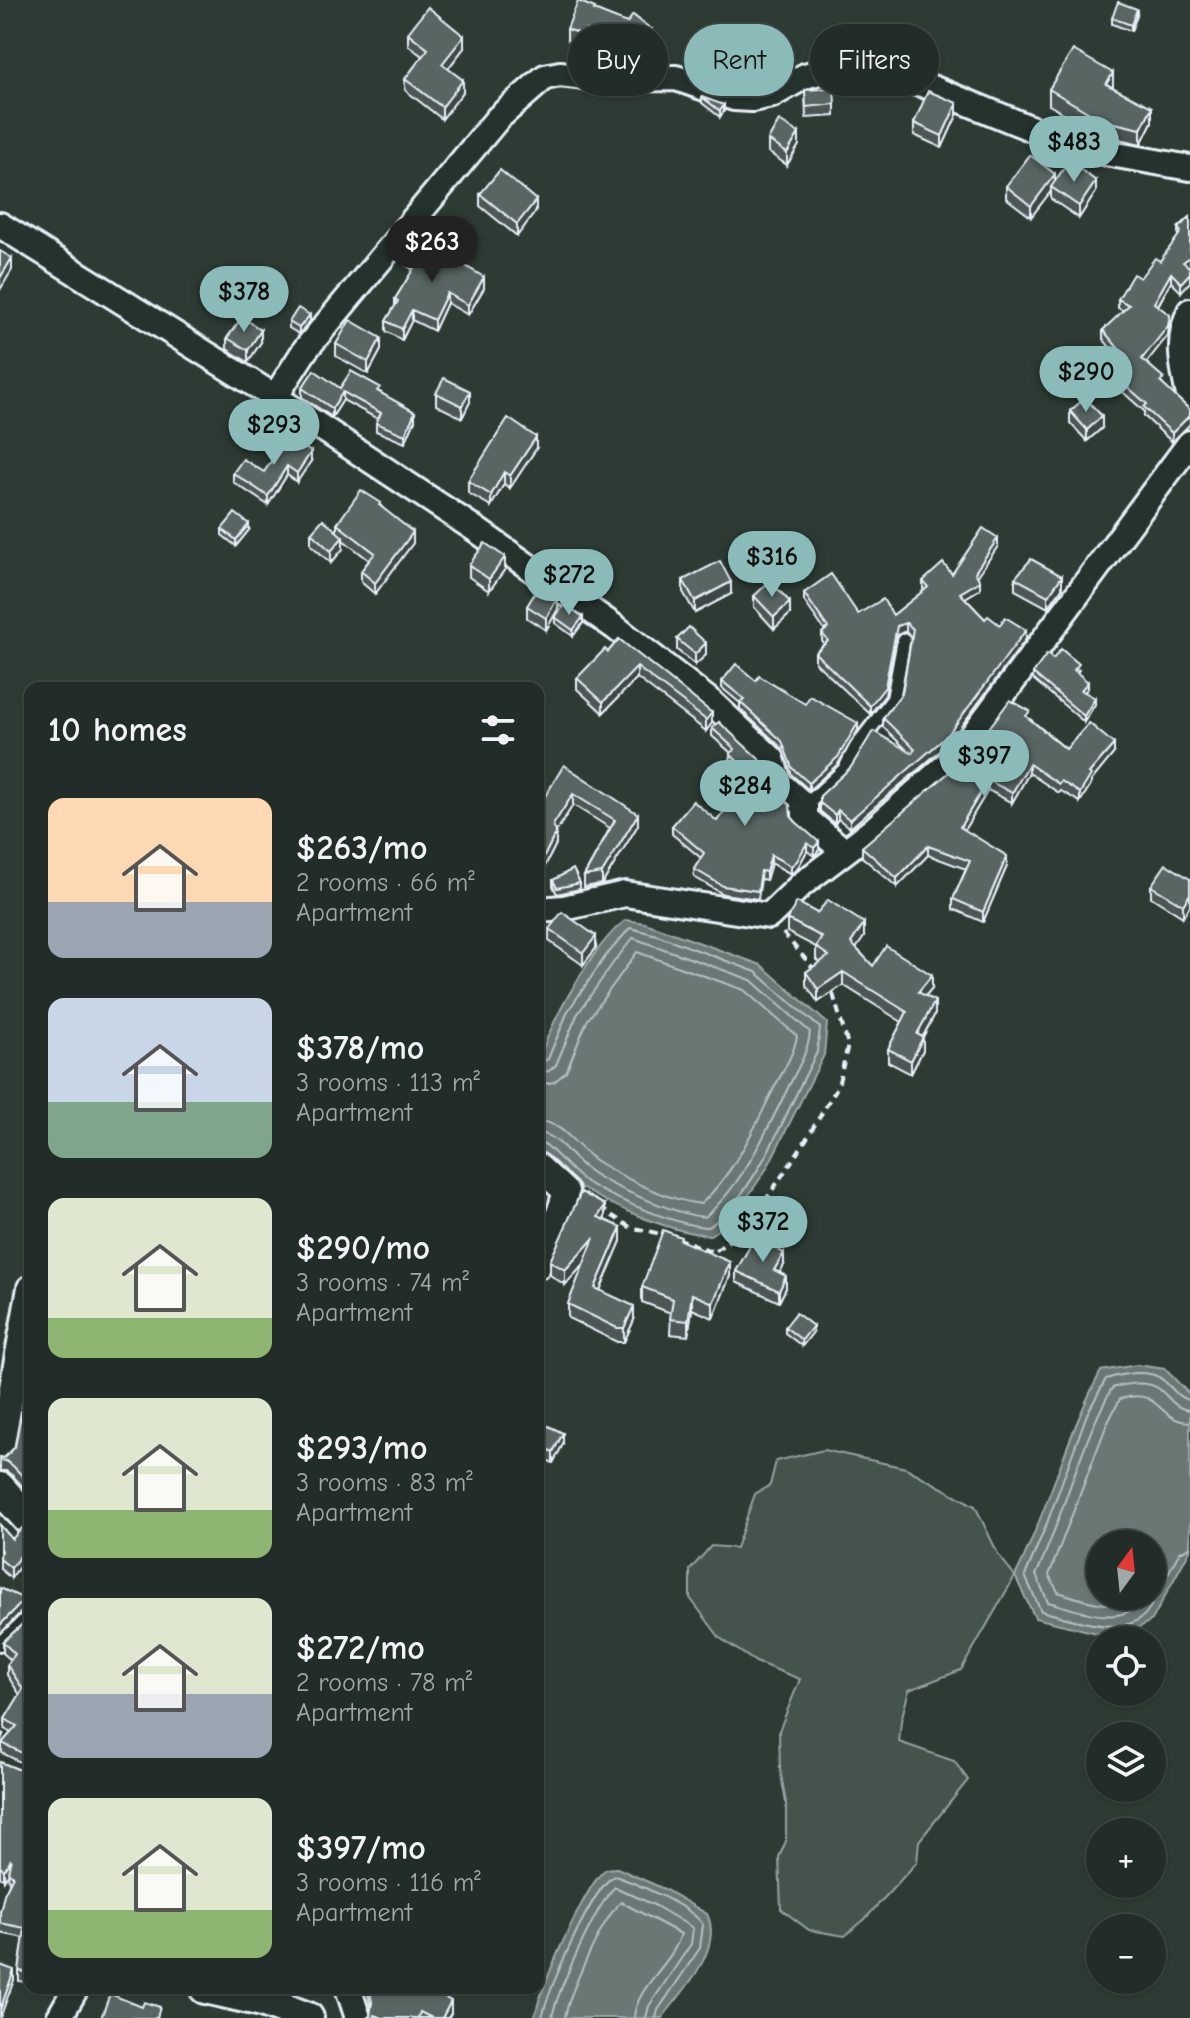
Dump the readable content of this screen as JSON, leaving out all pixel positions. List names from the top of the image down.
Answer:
{
  "north": "top",
  "page": {
    "chip": ["Buy", "Rent", "Filters"],
    "price": [
      "$483",
      "$263",
      "$378",
      "$290",
      "$293",
      "$316",
      "$272",
      "$397",
      "$284",
      "$372"
    ],
    "heading": "10 homes",
    "list": [
      {
        "name": "$263/mo",
        "note": "2 rooms · 66 m² · Apartment"
      },
      {
        "name": "$378/mo",
        "note": "3 rooms · 113 m² · Apartment"
      },
      {
        "name": "$290/mo",
        "note": "3 rooms · 74 m² · Apartment"
      },
      {
        "name": "$293/mo",
        "note": "3 rooms · 83 m² · Apartment"
      },
      {
        "name": "$272/mo",
        "note": "2 rooms · 78 m² · Apartment"
      },
      {
        "name": "$397/mo",
        "note": "3 rooms · 116 m² · Apartment"
      }
    ],
    "map_buttons": ["+", "−"]
  }
}
